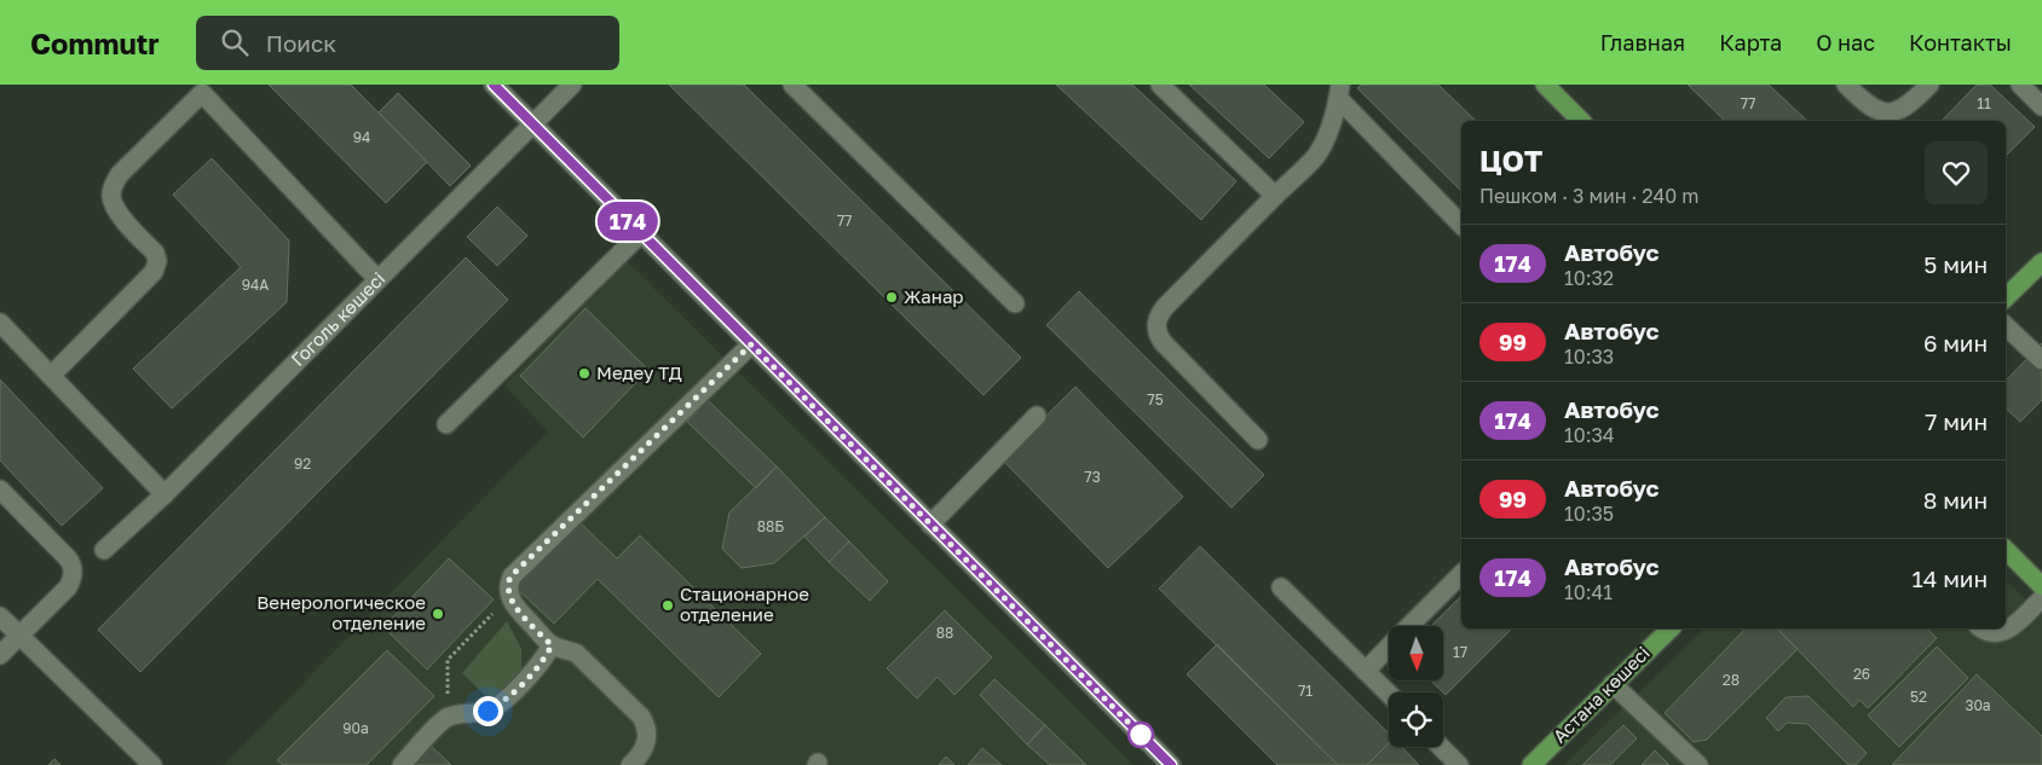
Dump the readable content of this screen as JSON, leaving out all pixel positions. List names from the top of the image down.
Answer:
{
  "streets": {
    "main road": ["Астана көшесі"],
    "street": ["Гоголь көшесі"]
  },
  "places": [
    "Жанар",
    "Медеу ТД",
    "Стационарное отделение",
    "Венерологическое отделение"
  ],
  "lines": ["bus line 174"],
  "house_numbers": [
    "77",
    "11",
    "94",
    "77",
    "94А",
    "75",
    "92",
    "73",
    "88Б",
    "88",
    "17",
    "26",
    "28",
    "71",
    "52",
    "30а",
    "90а"
  ],
  "north": "bottom",
  "page": {
    "header": "Commutr",
    "search": "Поиск",
    "nav": [
      "Главная",
      "Карта",
      "О нас",
      "Контакты"
    ],
    "on_map": "174",
    "heading": ["ЦОТ", "Пешком · 3 мин · 240 m"],
    "list": [
      {
        "mark": "174",
        "name": "Автобус",
        "note": "10:32",
        "value": "5 мин"
      },
      {
        "mark": "99",
        "name": "Автобус",
        "note": "10:33",
        "value": "6 мин"
      },
      {
        "mark": "174",
        "name": "Автобус",
        "note": "10:34",
        "value": "7 мин"
      },
      {
        "mark": "99",
        "name": "Автобус",
        "note": "10:35",
        "value": "8 мин"
      },
      {
        "mark": "174",
        "name": "Автобус",
        "note": "10:41",
        "value": "14 мин"
      }
    ]
  }
}
